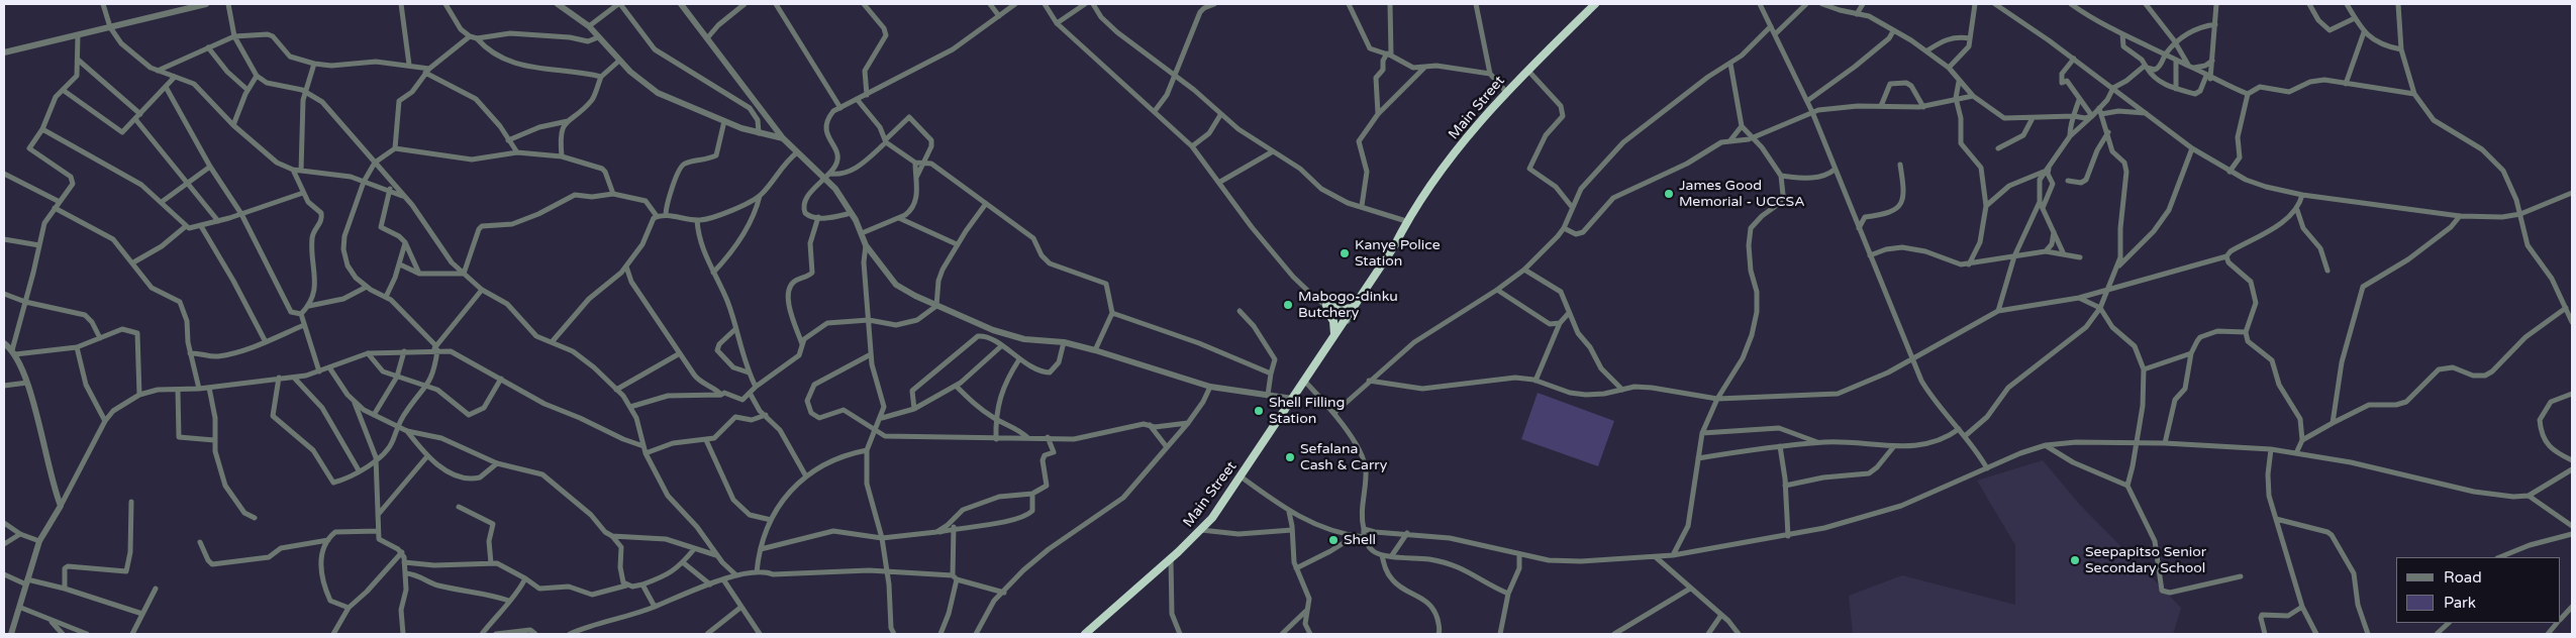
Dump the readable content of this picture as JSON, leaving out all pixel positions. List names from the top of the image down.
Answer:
{
  "streets": {
    "highway": ["Main Street"]
  },
  "places": [
    "James Good Memorial - UCCSA",
    "Kanye Police Station",
    "Mabogo-dinku Butchery",
    "Shell Filling Station",
    "Sefalana Cash & Carry",
    "Shell",
    "Seepapitso Senior Secondary School"
  ],
  "legend": ["Road", "Park"]
}
